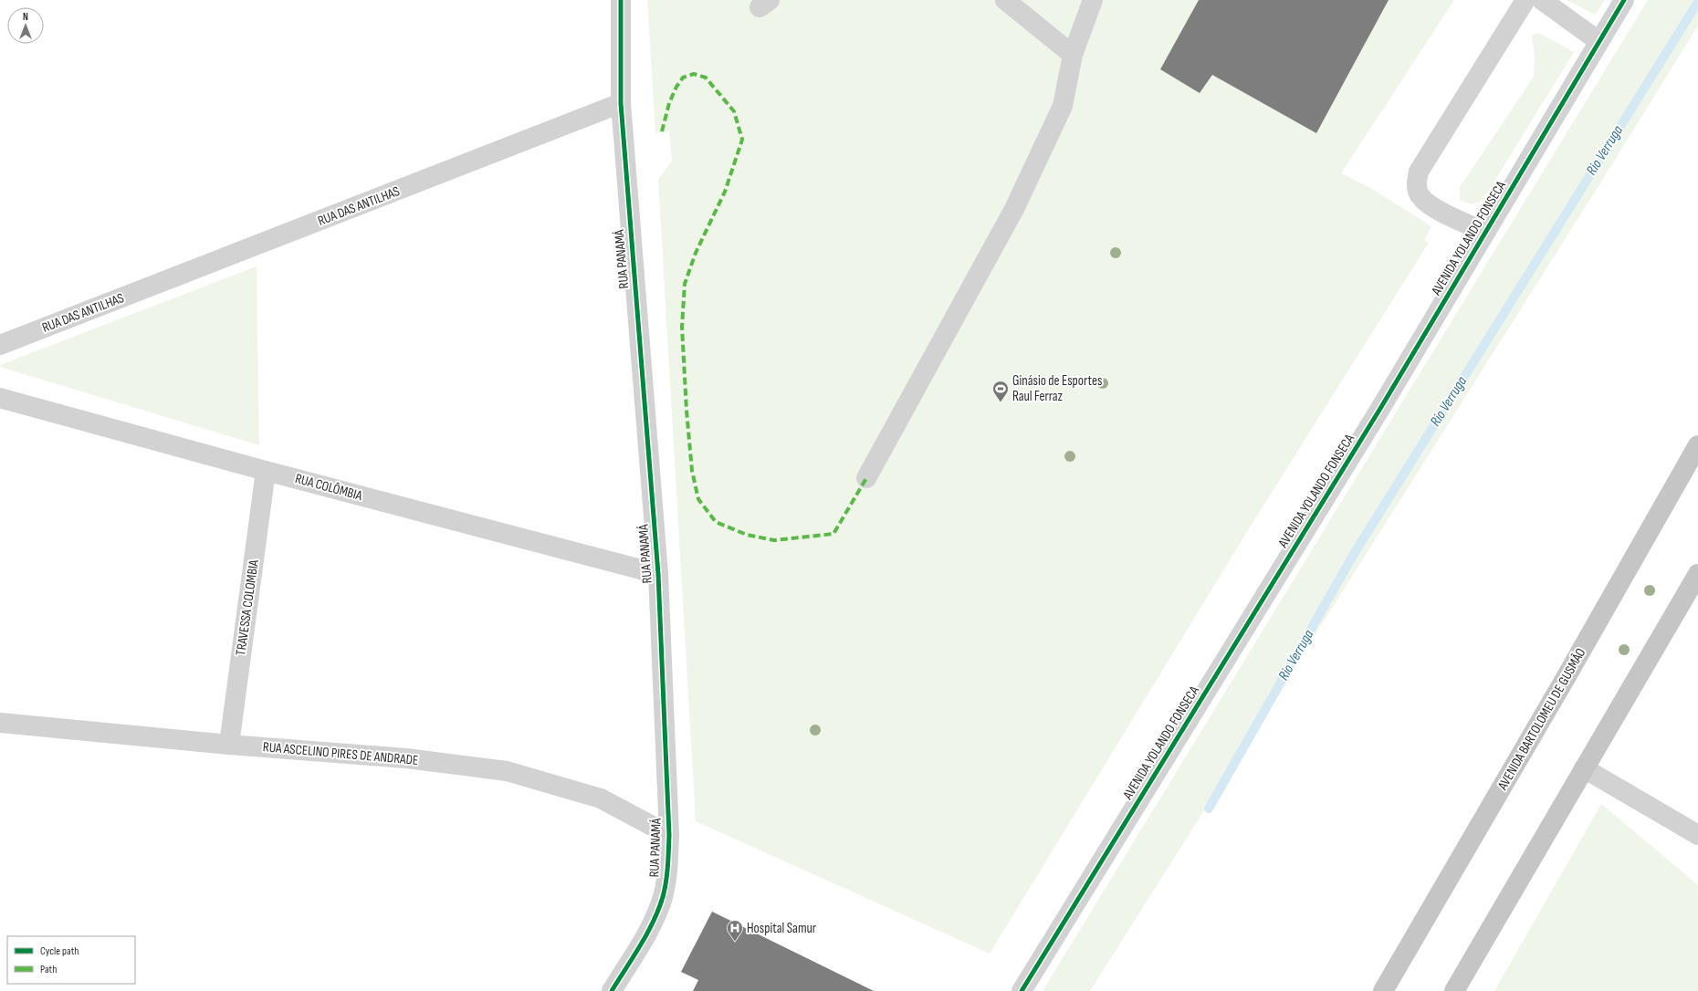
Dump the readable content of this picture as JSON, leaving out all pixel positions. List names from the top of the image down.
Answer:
{
  "streets": {
    "main road": ["AVENIDA BARTOLOMEU DE GUSMÃO"],
    "street": [
      "RUA DAS ANTILHAS",
      "AVENIDA YOLANDO FONSECA",
      "RUA PANAMÁ",
      "RUA COLÔMBIA",
      "TRAVESSA COLOMBIA",
      "RUA ASCELINO PIRES DE ANDRADE"
    ]
  },
  "crossings": [
    ["RUA DAS ANTILHAS", "RUA PANAMÁ"],
    ["RUA PANAMÁ", "RUA COLÔMBIA"],
    ["RUA PANAMÁ", "RUA ASCELINO PIRES DE ANDRADE"],
    ["RUA COLÔMBIA", "TRAVESSA COLOMBIA"],
    ["TRAVESSA COLOMBIA", "RUA ASCELINO PIRES DE ANDRADE"]
  ],
  "water": ["Rio Verruga"],
  "places": {
    "sports": ["Ginásio de Esportes Raul Ferraz"],
    "hospital": ["Hospital Samur"]
  },
  "legend": ["Cycle path", "Path"],
  "north": "top"
}
